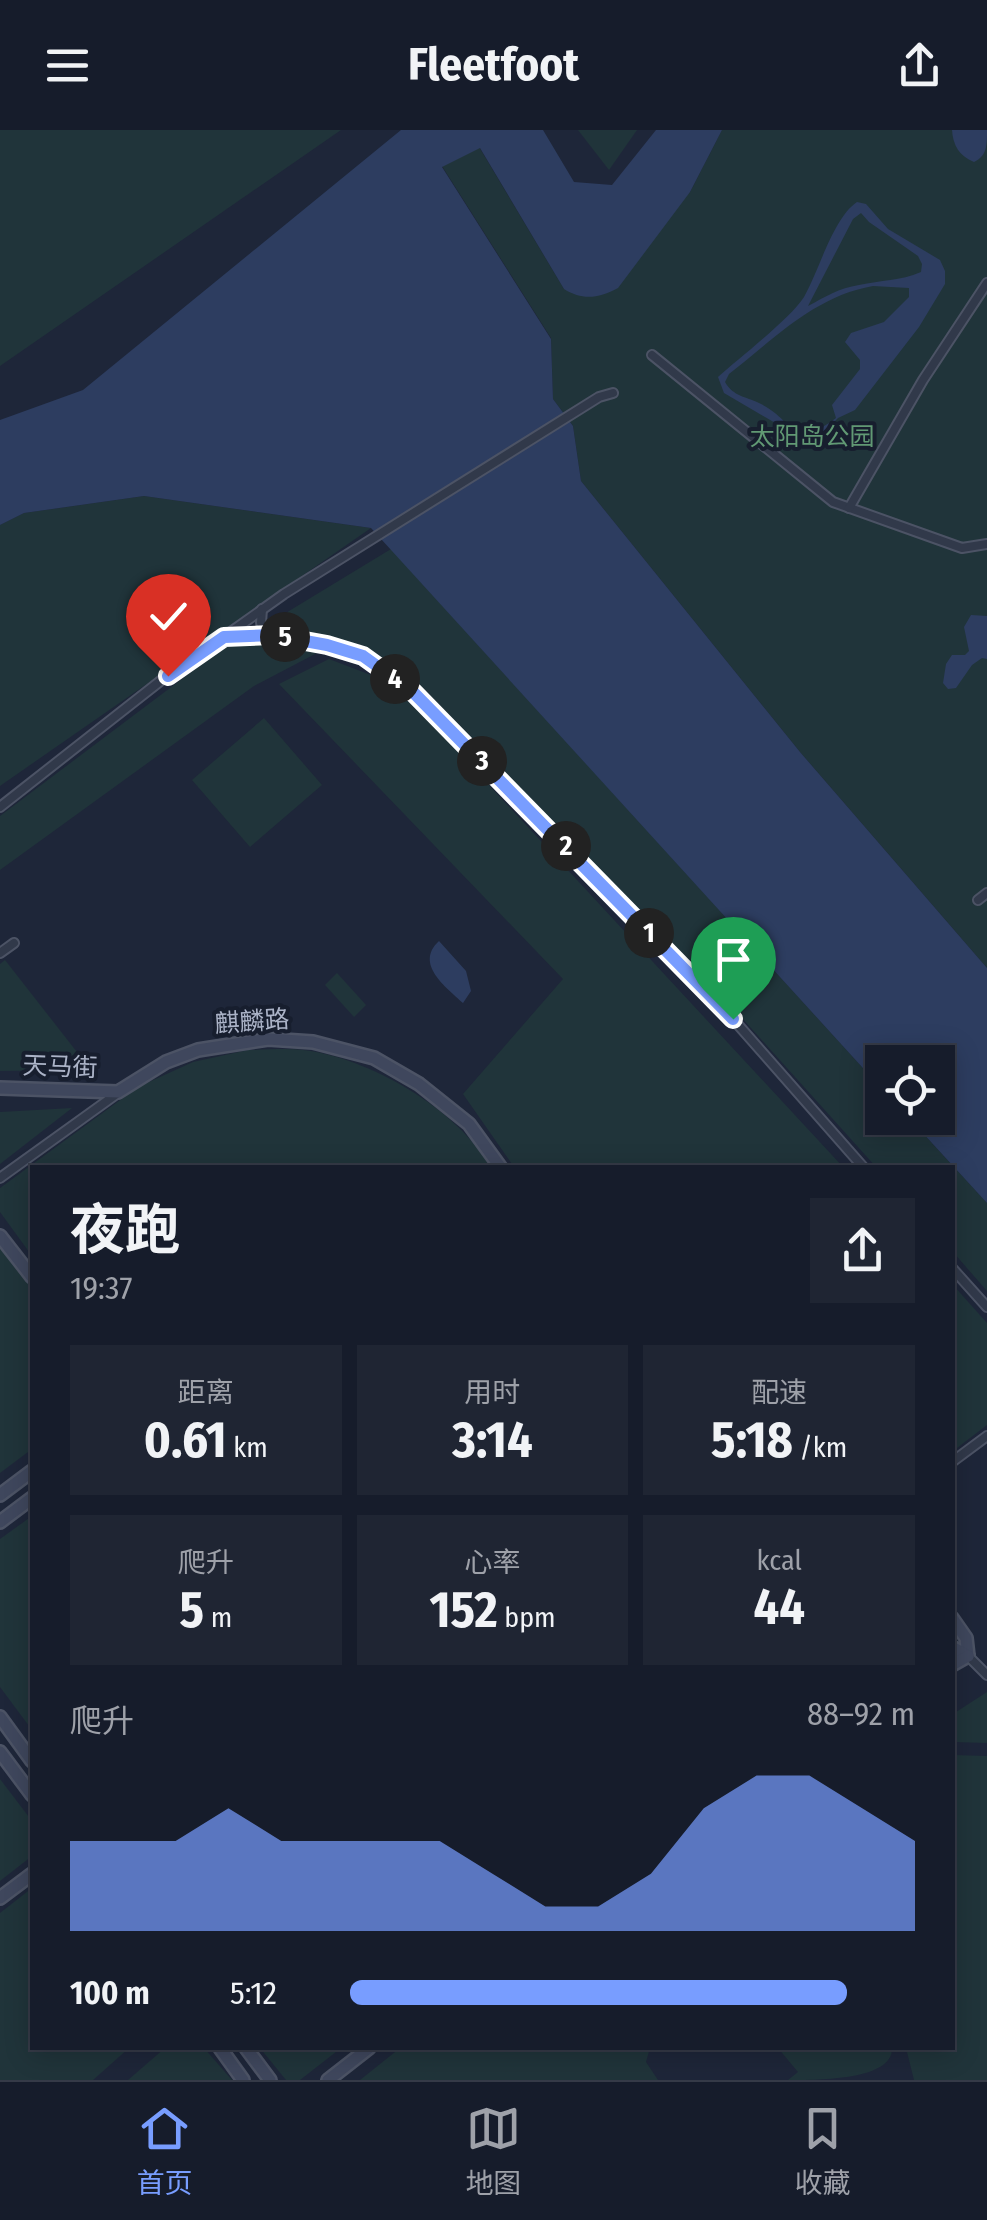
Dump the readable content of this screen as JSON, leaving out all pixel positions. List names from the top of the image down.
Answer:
{
  "streets": {
    "street": ["麒麟路", "天马街"]
  },
  "crossings": [
    ["麒麟路", "天马街"]
  ],
  "parks": ["太阳岛公园"],
  "page": {
    "header": "Fleetfoot",
    "pins": [
      "5",
      "4",
      "3",
      "2",
      "1"
    ],
    "heading": ["夜跑", "19:37"],
    "stats": [
      ["距离", "0.61 km"],
      ["用时", "3:14"],
      ["配速", "5:18 /km"],
      ["爬升", "5 m"],
      ["心率", "152 bpm"],
      ["kcal", "44"]
    ],
    "chart": ["爬升", "88–92 m"],
    "list": [
      {
        "name": "100 m",
        "note": "5:12"
      }
    ],
    "tabs": ["首页", "地图", "收藏"]
  }
}
